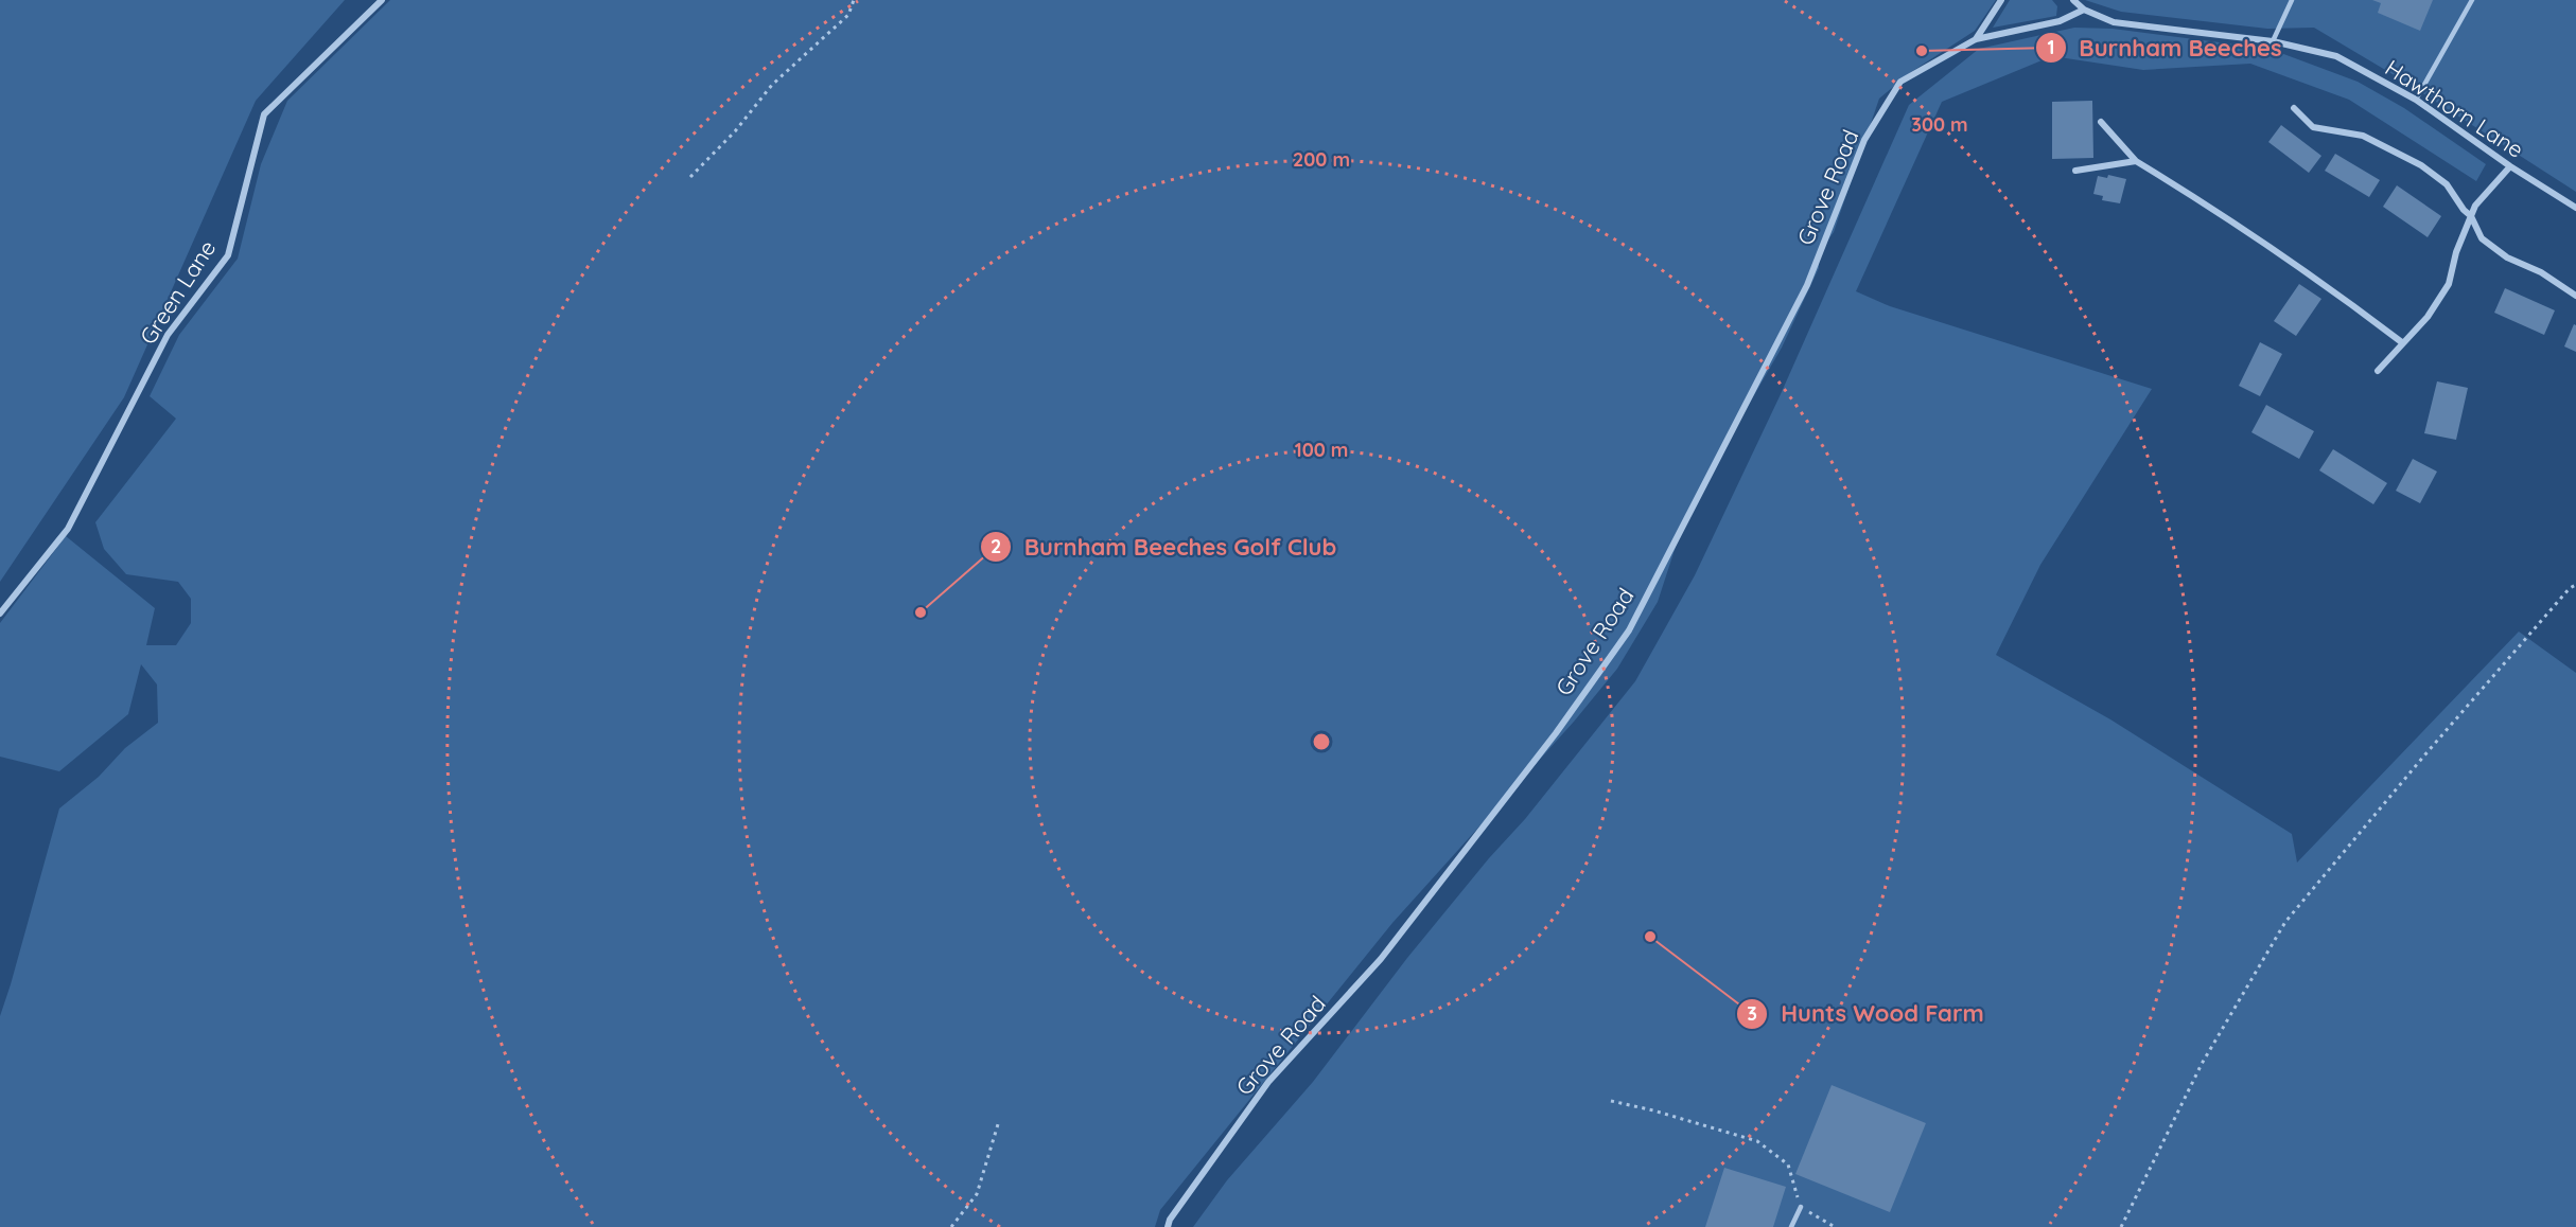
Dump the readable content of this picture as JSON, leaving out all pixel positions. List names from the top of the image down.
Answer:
{
  "streets": {
    "street": ["Hawthorn Lane", "Grove Road", "Green Lane"]
  },
  "crossings": [
    ["Hawthorn Lane", "Grove Road"]
  ],
  "places": ["Burnham Beeches", "Burnham Beeches Golf Club", "Hunts Wood Farm"],
  "rings": ["300 m", "200 m", "100 m"]
}
